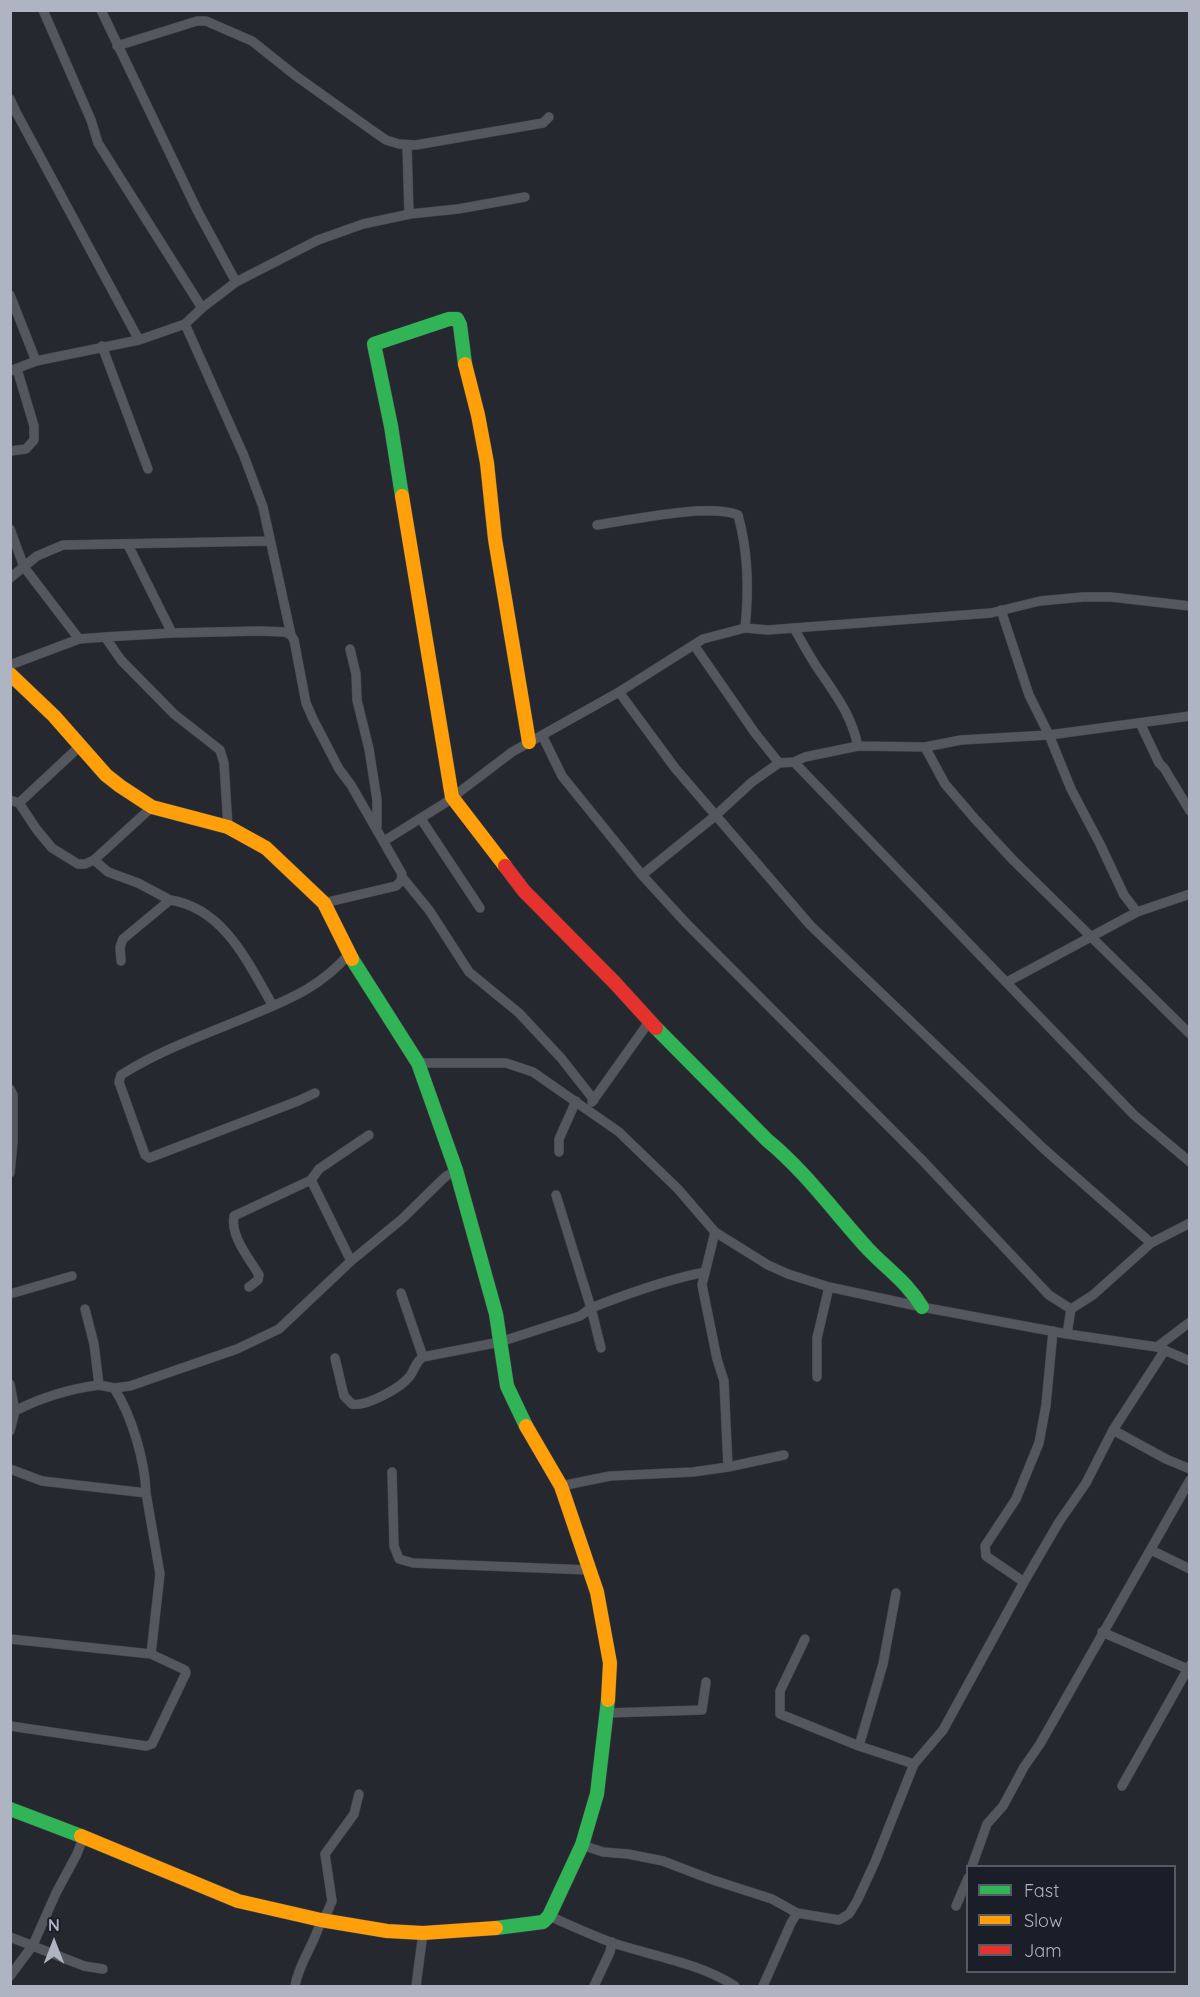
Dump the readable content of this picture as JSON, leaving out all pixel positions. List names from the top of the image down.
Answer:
{
  "legend": ["Fast", "Slow", "Jam"],
  "north": "top"
}
